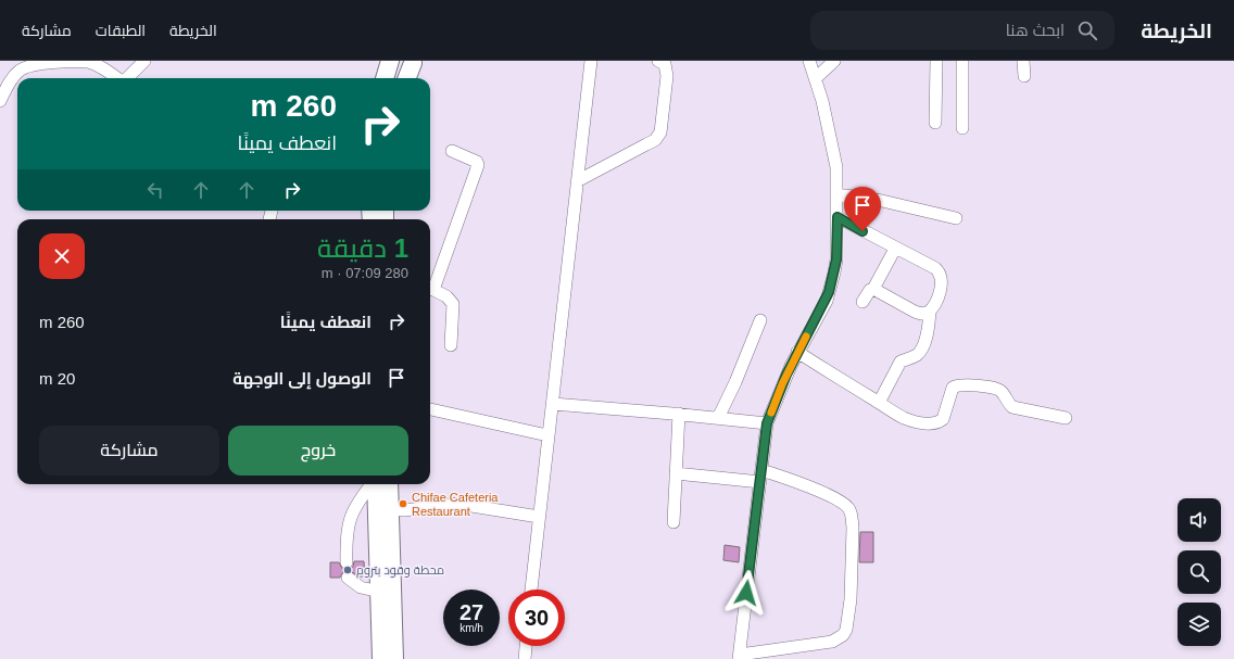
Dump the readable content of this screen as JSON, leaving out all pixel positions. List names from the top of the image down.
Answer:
{
  "places": ["Chifae Cafeteria Restaurant", "محطة وقود بتروم"],
  "page": {
    "header": "الخريطة",
    "search": "ابحث هنا",
    "nav": ["الخريطة", "الطبقات", "مشاركة"],
    "turn": ["260 m", "انعطف يمينًا"],
    "heading": ["1 دقيقة", "280 m · 07:09"],
    "list": [
      {
        "name": "انعطف يمينًا",
        "value": "260 m"
      },
      {
        "name": "الوصول إلى الوجهة",
        "value": "20 m"
      }
    ],
    "buttons": ["خروج", "مشاركة"],
    "speed": "27 km/h",
    "limit": "30"
  }
}
